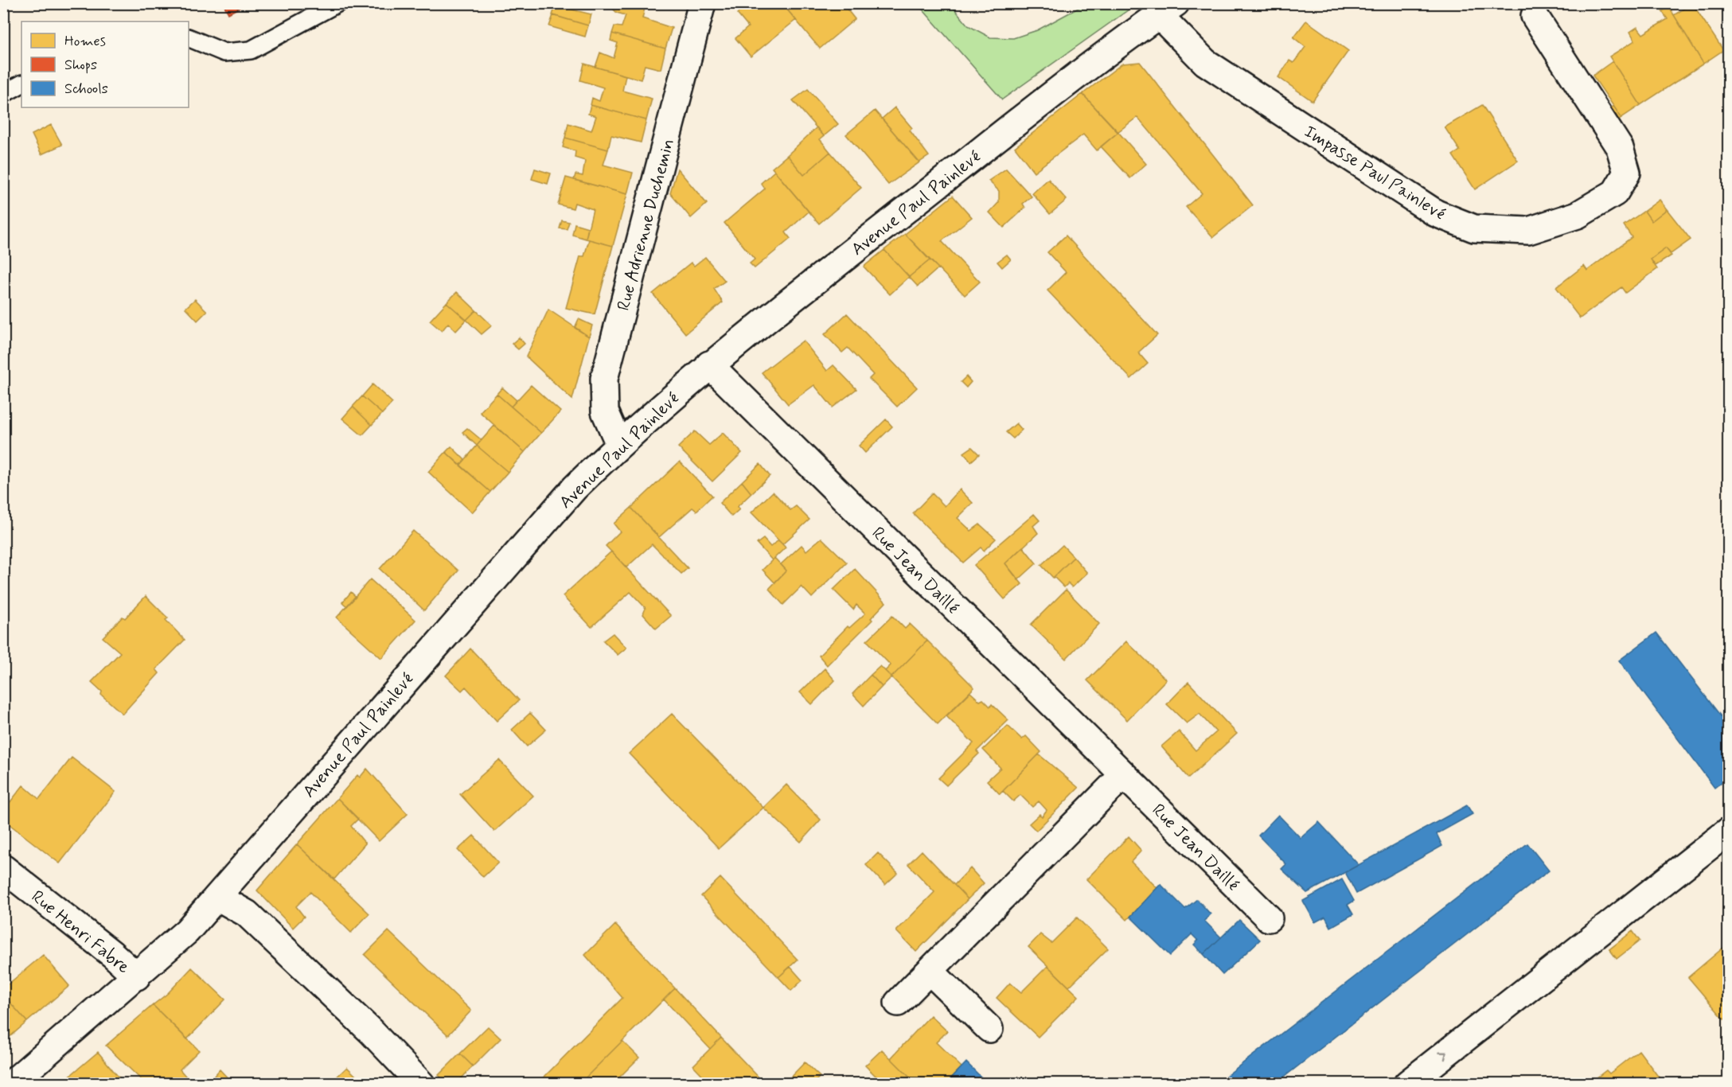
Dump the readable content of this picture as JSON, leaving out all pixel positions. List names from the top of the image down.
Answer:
{
  "streets": {
    "street": [
      "Impasse Paul Painlevé",
      "Avenue Paul Painlevé",
      "Rue Adrienne Duchemin",
      "Rue Jean Daillé",
      "Rue Henri Fabre"
    ]
  },
  "crossings": [
    ["Impasse Paul Painlevé", "Avenue Paul Painlevé"],
    ["Avenue Paul Painlevé", "Rue Adrienne Duchemin"],
    ["Avenue Paul Painlevé", "Rue Jean Daillé"],
    ["Avenue Paul Painlevé", "Rue Henri Fabre"]
  ],
  "legend": ["Homes", "Shops", "Schools"]
}
